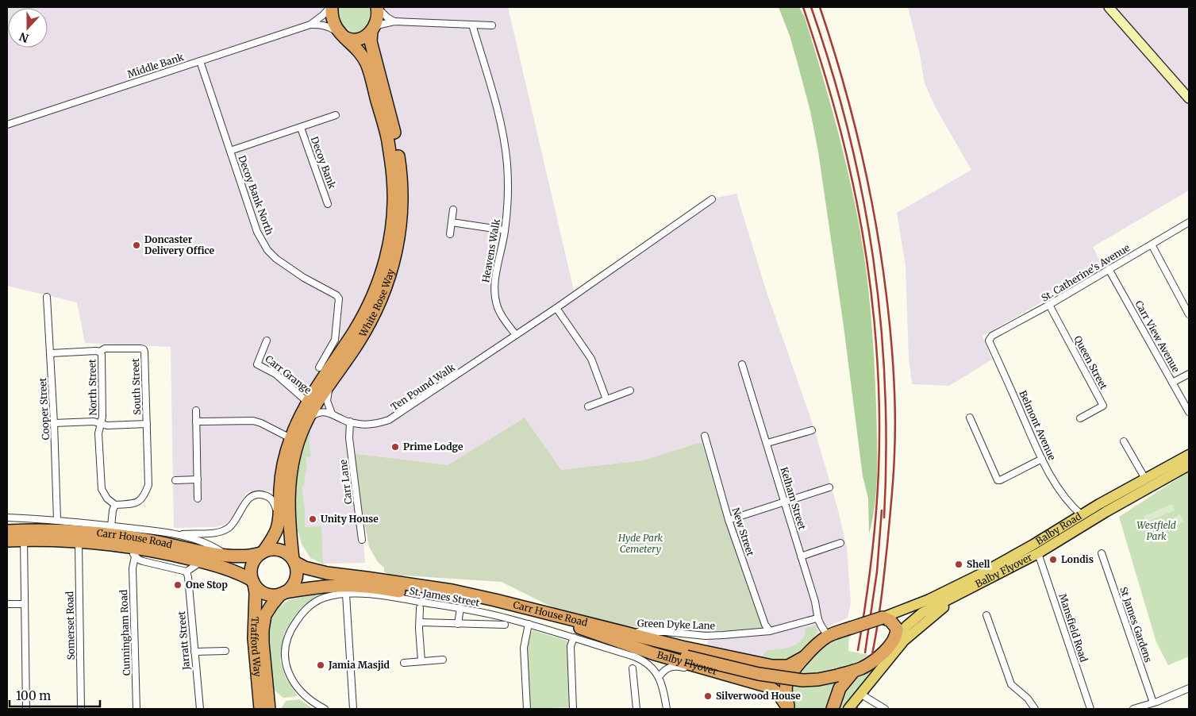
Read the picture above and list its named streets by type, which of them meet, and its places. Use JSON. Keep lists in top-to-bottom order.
{
  "streets": {
    "highway": [
      "White Rose Way",
      "Carr House Road",
      "Balby Flyover",
      "Trafford Way"
    ],
    "main road": ["Balby Road"],
    "street": [
      "Middle Bank",
      "Decoy Bank",
      "Decoy Bank North",
      "Heavens Walk",
      "St. Catherine's Avenue",
      "Carr View Avenue",
      "Queen Street",
      "Carr Grange",
      "South Street",
      "North Street",
      "Ten Pound Walk",
      "Cooper Street",
      "Belmont Avenue",
      "Carr Lane",
      "Kelham Street",
      "New Street",
      "St. James Street",
      "Green Dyke Lane",
      "St James Gardens",
      "Somerset Road",
      "Mansfield Road",
      "Cunningham Road",
      "Jarratt Street"
    ]
  },
  "crossings": [
    ["Middle Bank", "Decoy Bank North"],
    ["Middle Bank", "White Rose Way"],
    ["Decoy Bank", "Decoy Bank North"],
    ["Heavens Walk", "Ten Pound Walk"],
    ["St. Catherine's Avenue", "Carr View Avenue"],
    ["St. Catherine's Avenue", "Queen Street"],
    ["St. Catherine's Avenue", "Belmont Avenue"],
    ["White Rose Way", "Carr Grange"],
    ["White Rose Way", "Carr House Road"],
    ["White Rose Way", "Trafford Way"],
    ["South Street", "North Street"],
    ["North Street", "Cooper Street"],
    ["Ten Pound Walk", "Carr Lane"],
    ["Belmont Avenue", "Balby Road"],
    ["Kelham Street", "Balby Flyover"],
    ["Kelham Street", "Green Dyke Lane"],
    ["Balby Road", "Balby Flyover"],
    ["Balby Road", "Mansfield Road"],
    ["New Street", "Green Dyke Lane"],
    ["Carr House Road", "Balby Flyover"],
    ["Carr House Road", "St. James Street"],
    ["Carr House Road", "Green Dyke Lane"],
    ["Carr House Road", "Somerset Road"],
    ["Carr House Road", "Trafford Way"],
    ["Balby Flyover", "St. James Street"],
    ["Balby Flyover", "Mansfield Road"]
  ],
  "parks": ["Westfield Park", "Hyde Park Cemetery"],
  "places": [
    "Doncaster Delivery Office",
    "Prime Lodge",
    "Unity House",
    "Londis",
    "Shell",
    "One Stop",
    "Jamia Masjid",
    "Silverwood House"
  ],
  "scale_bar": "100 m",
  "north": "bottom"
}
